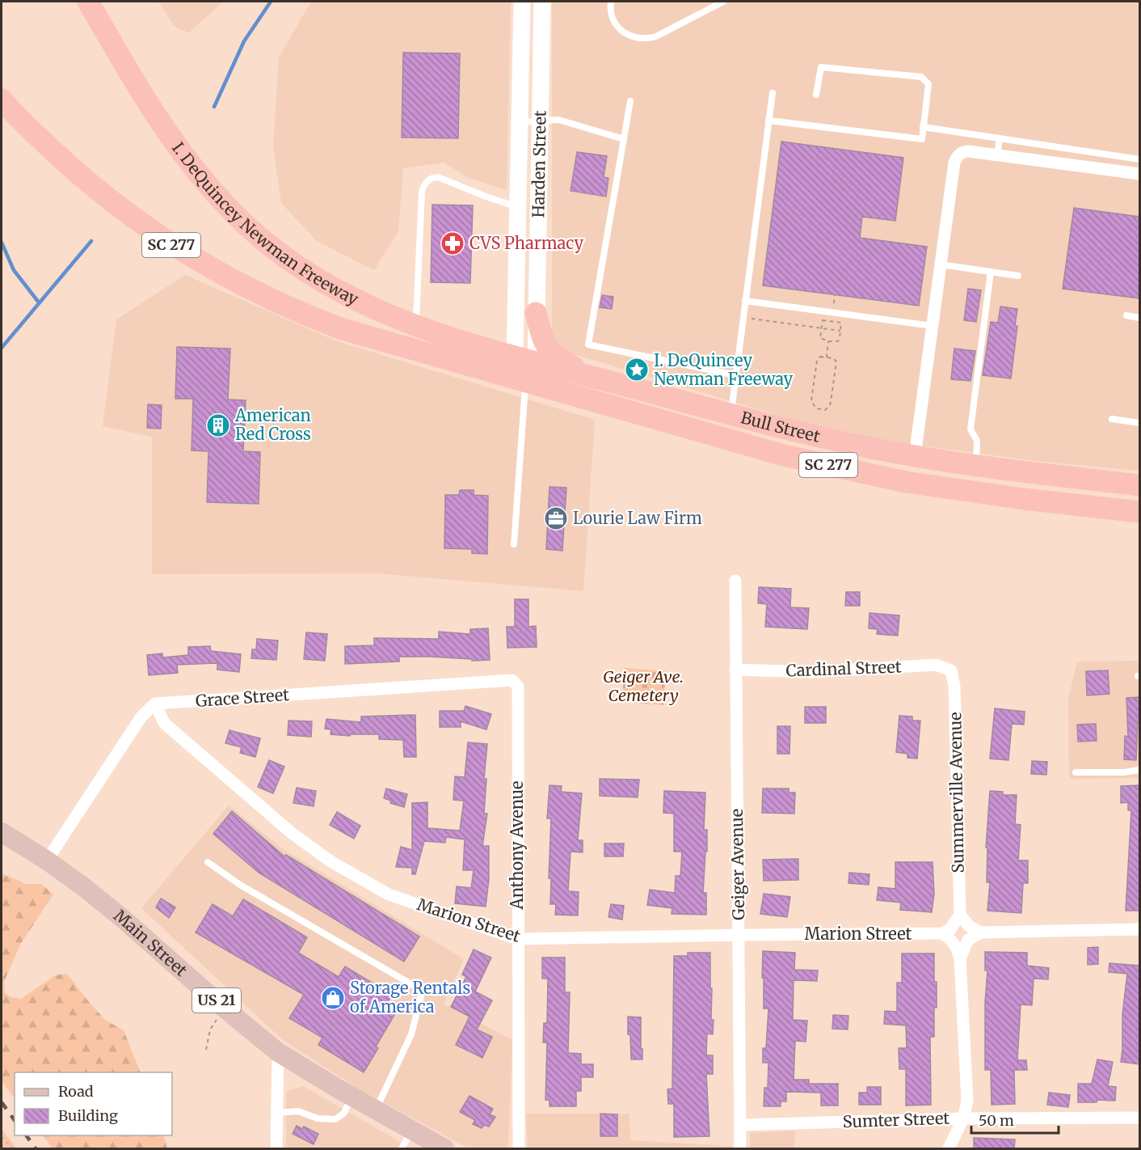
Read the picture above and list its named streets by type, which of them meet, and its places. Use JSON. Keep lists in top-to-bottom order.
{
  "streets": {
    "highway": ["I. DeQuincey Newman Freeway", "SC 277", "Bull Street"],
    "main road": ["Harden Street", "Main Street", "US 21"],
    "street": [
      "Cardinal Street",
      "Grace Street",
      "Summerville Avenue",
      "Anthony Avenue",
      "Geiger Avenue",
      "Marion Street",
      "Sumter Street"
    ]
  },
  "crossings": [
    ["Harden Street", "I. DeQuincey Newman Freeway"],
    ["Harden Street", "Bull Street"],
    ["I. DeQuincey Newman Freeway", "Bull Street"],
    ["Cardinal Street", "Summerville Avenue"],
    ["Cardinal Street", "Geiger Avenue"],
    ["Grace Street", "Anthony Avenue"],
    ["Grace Street", "Marion Street"],
    ["Anthony Avenue", "Marion Street"],
    ["Geiger Avenue", "Marion Street"],
    ["Geiger Avenue", "Sumter Street"]
  ],
  "parks": ["Geiger Ave. Cemetery"],
  "places": {
    "pharmacy": ["CVS Pharmacy"],
    "place": ["I. DeQuincey Newman Freeway"],
    "building": ["American Red Cross"],
    "office": ["Lourie Law Firm"],
    "shop": ["Storage Rentals of America"]
  },
  "legend": ["Road", "Building"],
  "scale_bar": "50 m"
}
